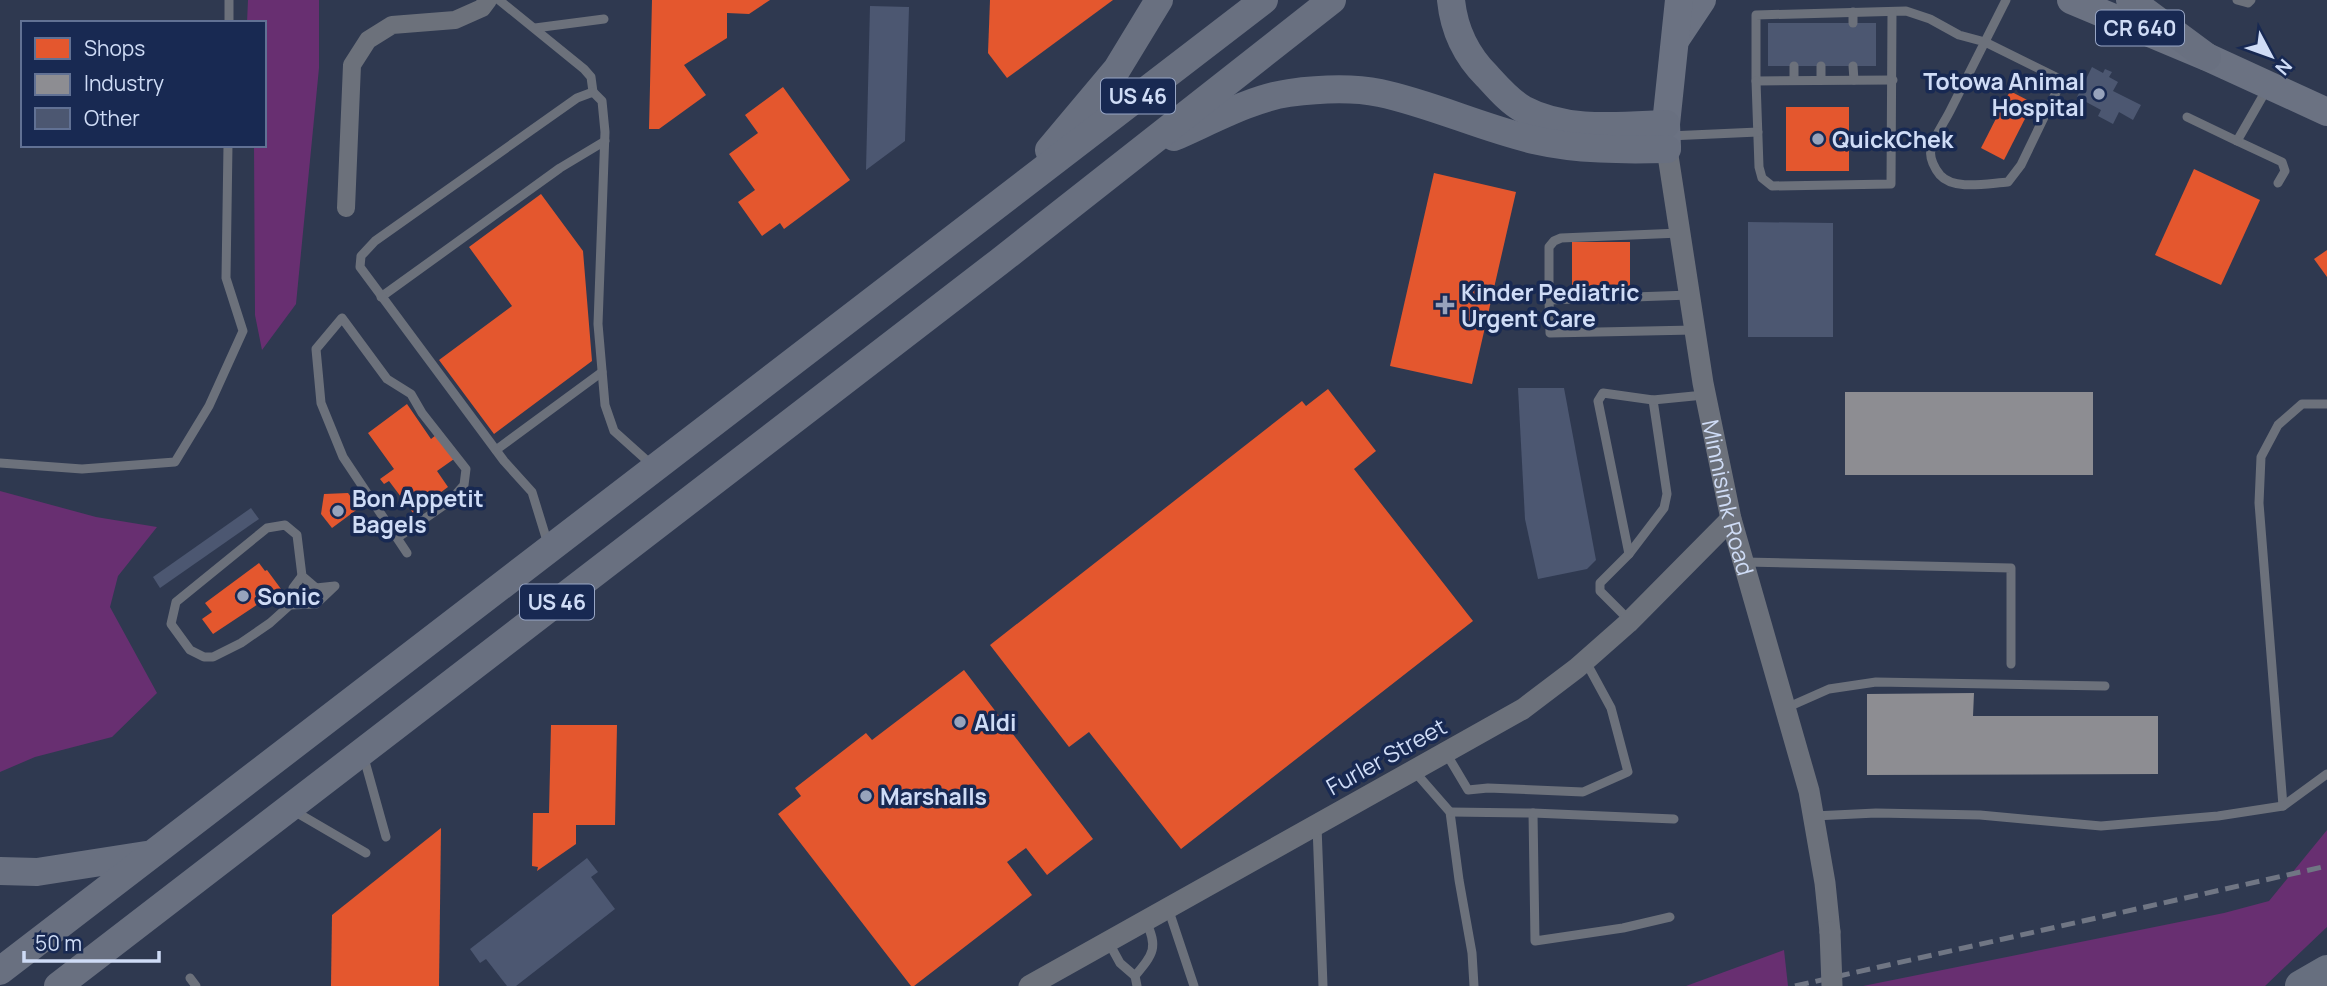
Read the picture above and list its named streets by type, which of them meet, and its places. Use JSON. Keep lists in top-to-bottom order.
{
  "streets": {
    "highway": ["US 46"],
    "main road": ["CR 640", "Minnisink Road"],
    "street": ["Furler Street"]
  },
  "crossings": [
    ["Minnisink Road", "Furler Street"]
  ],
  "places": {
    "other": [
      "Totowa Animal Hospital",
      "QuickChek",
      "Bon Appetit Bagels",
      "Sonic",
      "Aldi",
      "Marshalls"
    ],
    "health": ["Kinder Pediatric Urgent Care"]
  },
  "legend": ["Shops", "Industry", "Other"],
  "scale_bar": "50 m",
  "north": "bottom right"
}
